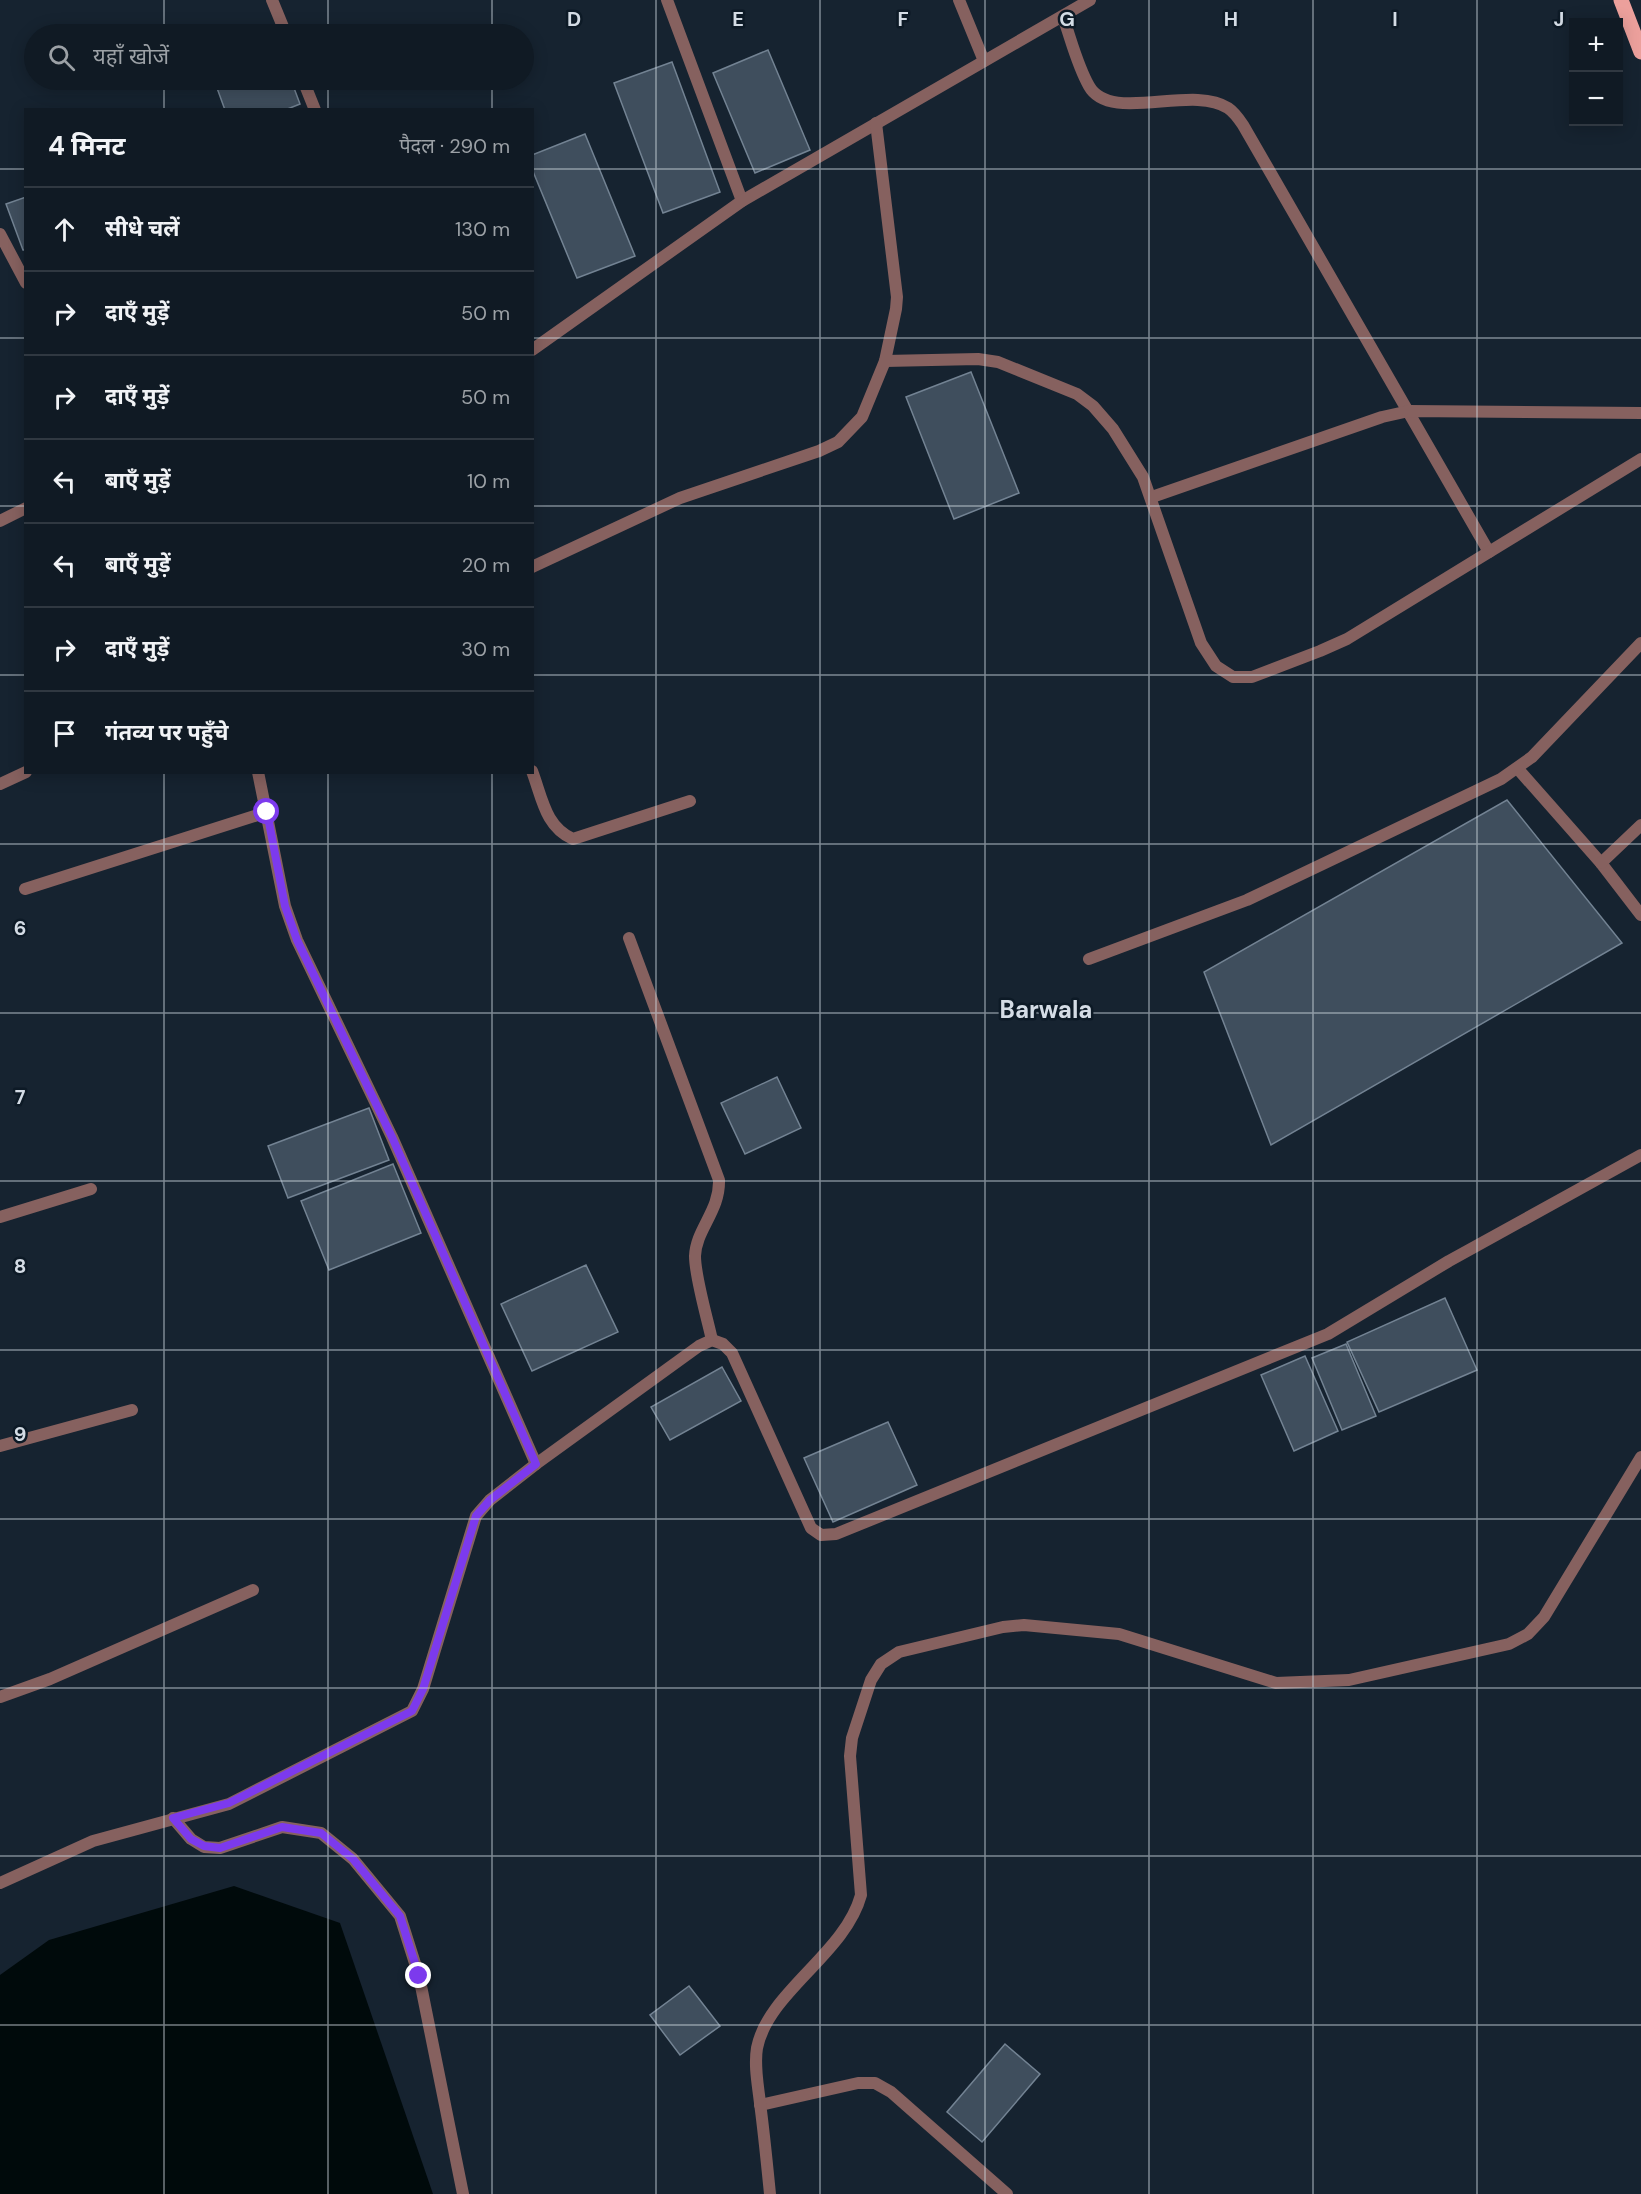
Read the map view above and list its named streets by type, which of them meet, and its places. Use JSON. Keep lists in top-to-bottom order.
{
  "districts": ["Barwala"],
  "page": {
    "map_buttons": ["+", "−"],
    "search": "यहाँ खोजें",
    "heading": ["4 मिनट", "पैदल · 290 m"],
    "list": [
      ["सीधे चलें", "130 m"],
      ["दाएँ मुड़ें", "50 m"],
      ["दाएँ मुड़ें", "50 m"],
      ["बाएँ मुड़ें", "10 m"],
      ["बाएँ मुड़ें", "20 m"],
      ["दाएँ मुड़ें", "30 m"],
      "गंतव्य पर पहुँचे"
    ]
  },
  "grid": {
    "columns": [
      "D",
      "E",
      "F",
      "G",
      "H",
      "I",
      "J"
    ],
    "rows": [
      "6",
      "7",
      "8",
      "9"
    ]
  }
}
